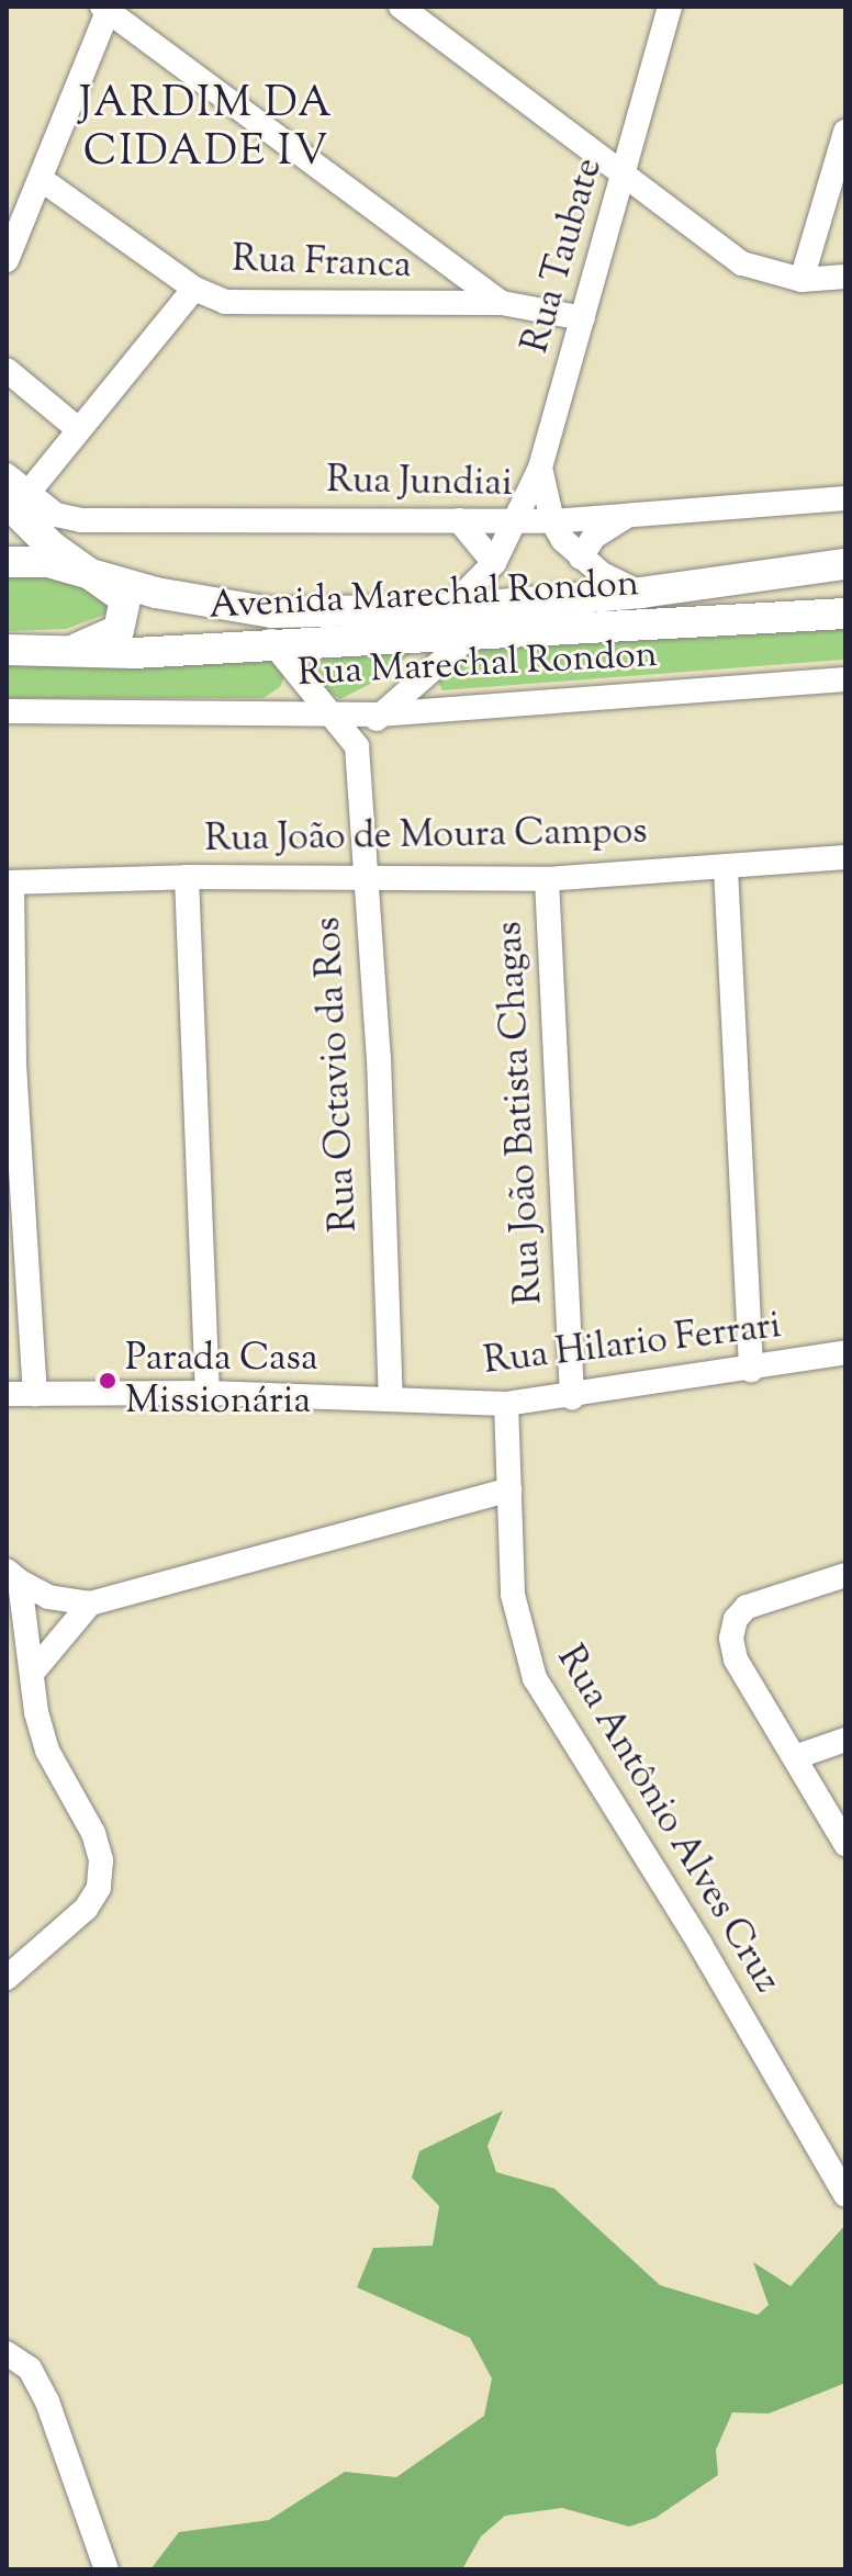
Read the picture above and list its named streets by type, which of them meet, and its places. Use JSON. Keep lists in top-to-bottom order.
{
  "streets": {
    "main road": ["Avenida Marechal Rondon"],
    "street": [
      "Rua Taubate",
      "Rua Franca",
      "Rua Jundiai",
      "Rua Marechal Rondon",
      "Rua João de Moura Campos",
      "Rua Octavio da Ros",
      "Rua João Batista Chagas",
      "Rua Hilario Ferrari",
      "Rua Antônio Alves Cruz"
    ]
  },
  "crossings": [
    ["Rua Taubate", "Rua Franca"],
    ["Rua Taubate", "Rua Jundiai"],
    ["Rua Taubate", "Avenida Marechal Rondon"],
    ["Rua João de Moura Campos", "Rua Octavio da Ros"],
    ["Rua João de Moura Campos", "Rua João Batista Chagas"],
    ["Rua Octavio da Ros", "Rua Hilario Ferrari"],
    ["Rua João Batista Chagas", "Rua Hilario Ferrari"],
    ["Rua Hilario Ferrari", "Rua Antônio Alves Cruz"]
  ],
  "districts": ["JARDIM DA CIDADE IV"],
  "places": ["Parada Casa Missionária"]
}
